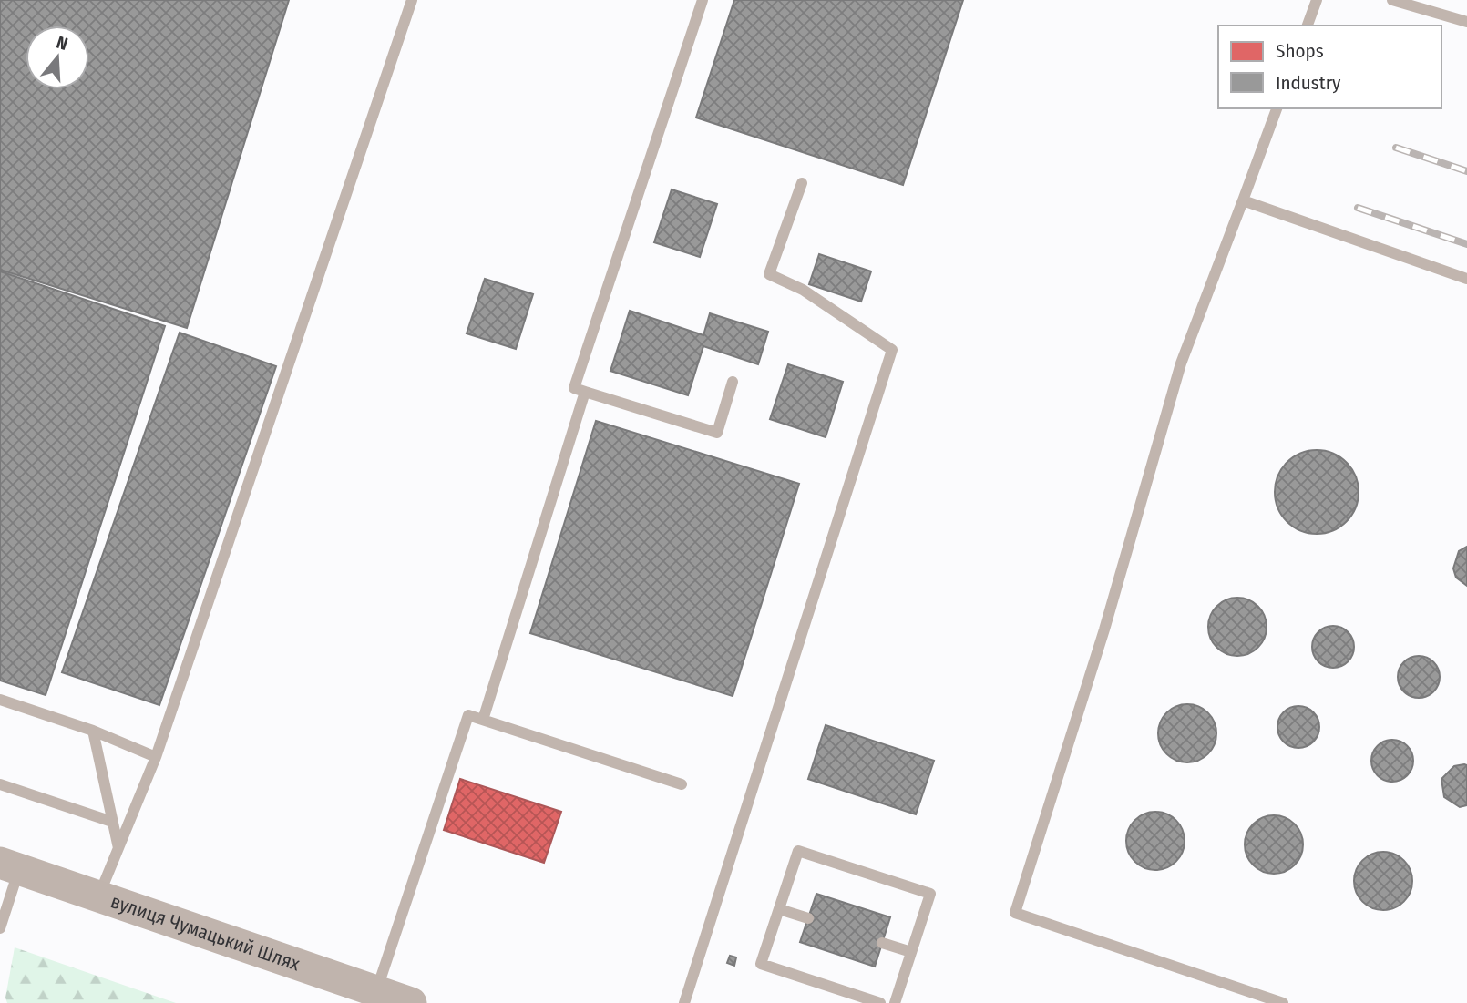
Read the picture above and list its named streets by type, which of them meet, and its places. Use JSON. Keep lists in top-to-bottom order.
{
  "streets": {
    "main road": ["вулиця Чумацький Шлях"]
  },
  "legend": ["Shops", "Industry"],
  "north": "top"
}
